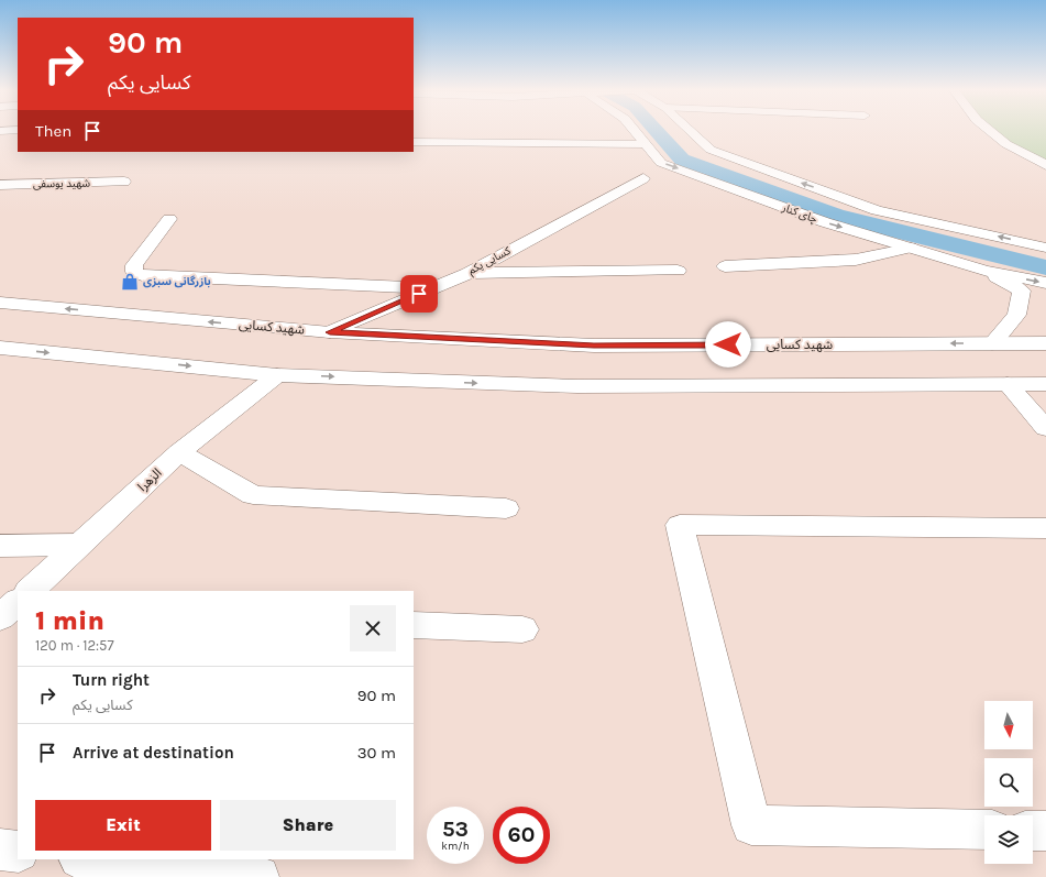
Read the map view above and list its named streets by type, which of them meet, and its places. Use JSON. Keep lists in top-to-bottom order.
{
  "streets": {
    "street": [
      "شهید یوسفی",
      "چای کنار",
      "کسایی یکم",
      "شهید کسایی",
      "الزهرا"
    ]
  },
  "crossings": [
    ["کسایی یکم", "شهید کسایی"]
  ],
  "places": {
    "shop": ["بازرگانی سبزی"]
  },
  "north": "bottom",
  "page": {
    "turn": ["90 m", "کسایی یکم"],
    "then": "Then",
    "heading": ["1 min", "120 m · 12:57"],
    "list": [
      {
        "name": "Turn right",
        "note": "کسایی یکم",
        "value": "90 m"
      },
      {
        "name": "Arrive at destination",
        "value": "30 m"
      }
    ],
    "buttons": ["Exit", "Share"],
    "speed": "53 km/h",
    "limit": "60"
  }
}
